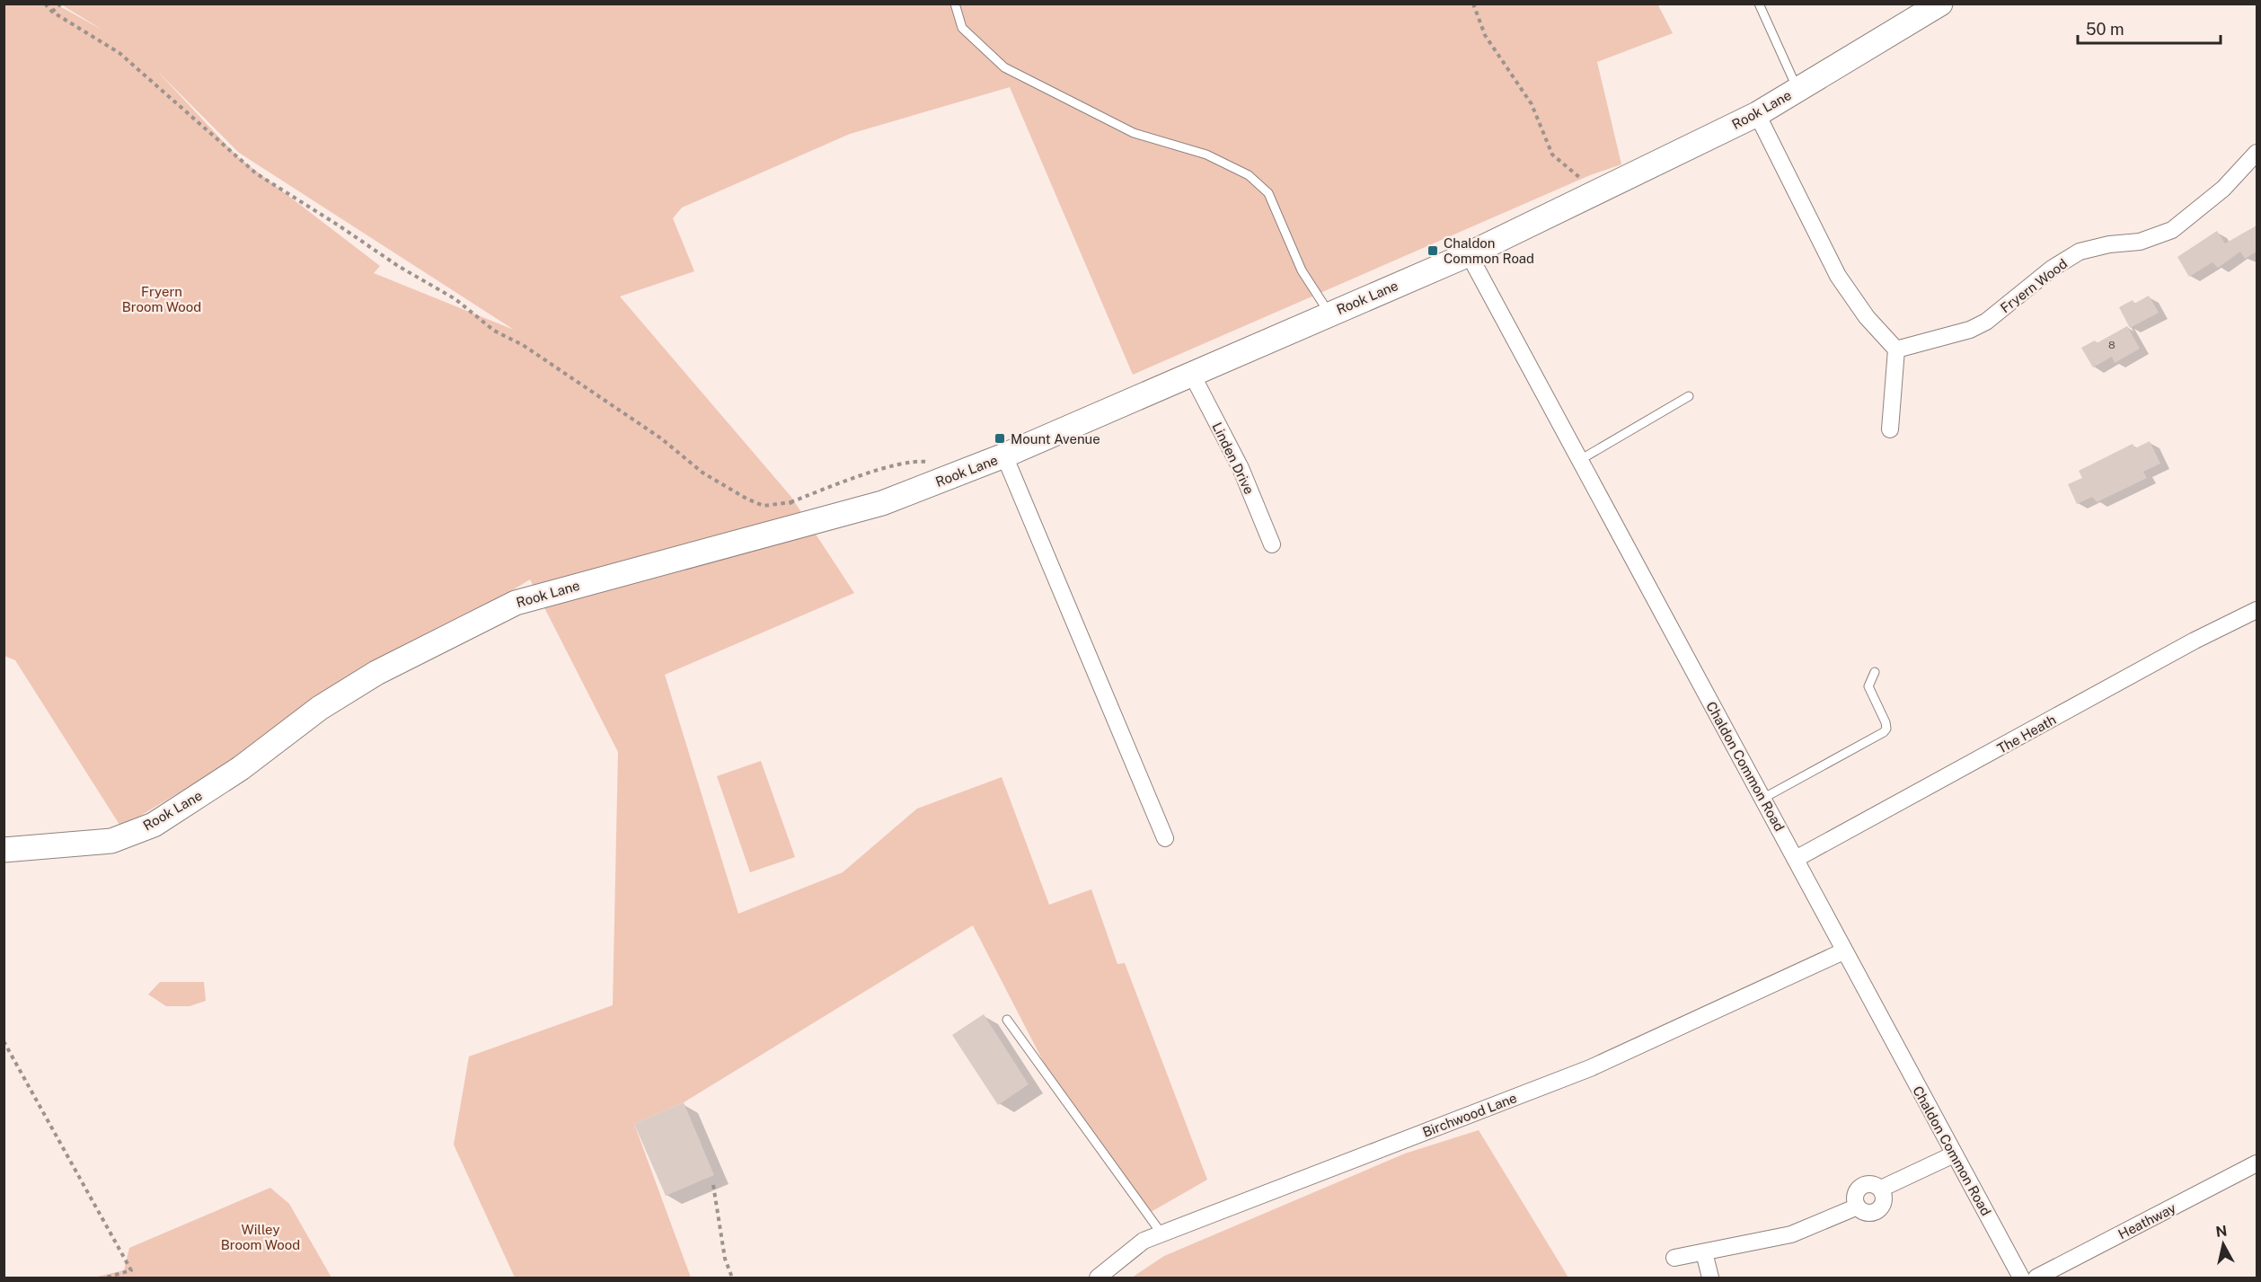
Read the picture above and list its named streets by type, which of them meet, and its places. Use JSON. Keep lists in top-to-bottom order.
{
  "streets": {
    "main road": ["Rook Lane"],
    "street": [
      "Fryern Wood",
      "Linden Drive",
      "The Heath",
      "Chaldon Common Road",
      "Birchwood Lane",
      "Heathway"
    ]
  },
  "crossings": [
    ["Rook Lane", "Linden Drive"],
    ["Rook Lane", "Chaldon Common Road"],
    ["The Heath", "Chaldon Common Road"],
    ["Chaldon Common Road", "Birchwood Lane"]
  ],
  "parks": ["Fryern Broom Wood", "Willey Broom Wood"],
  "places": {
    "transit": ["Chaldon Common Road", "Mount Avenue"]
  },
  "house_numbers": ["8"],
  "scale_bar": "50 m",
  "north": "top"
}
